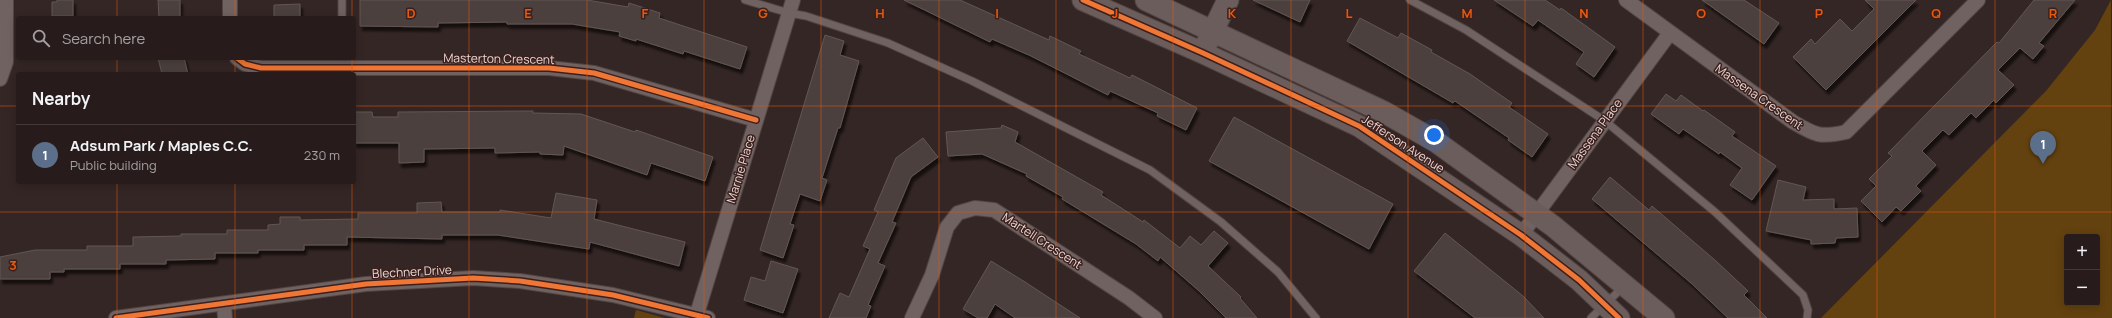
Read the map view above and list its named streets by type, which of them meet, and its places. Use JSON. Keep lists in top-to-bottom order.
{
  "streets": {
    "street": [
      "Masterton Crescent",
      "Massena Crescent",
      "Massena Place",
      "Jefferson Avenue",
      "Marnie Place",
      "Martell Crescent",
      "Blechner Drive"
    ]
  },
  "crossings": [
    ["Masterton Crescent", "Marnie Place"],
    ["Massena Crescent", "Massena Place"],
    ["Massena Place", "Jefferson Avenue"],
    ["Marnie Place", "Blechner Drive"]
  ],
  "page": {
    "search": "Search here",
    "heading": "Nearby",
    "list": [
      {
        "mark": "1",
        "name": "Adsum Park / Maples C.C.",
        "note": "Public building",
        "value": "230 m"
      }
    ],
    "pins": "1",
    "map_buttons": ["+", "−"]
  },
  "grid": {
    "columns": [
      "D",
      "E",
      "F",
      "G",
      "H",
      "I",
      "J",
      "K",
      "L",
      "M",
      "N",
      "O",
      "P",
      "Q",
      "R"
    ],
    "rows": ["3"]
  }
}
